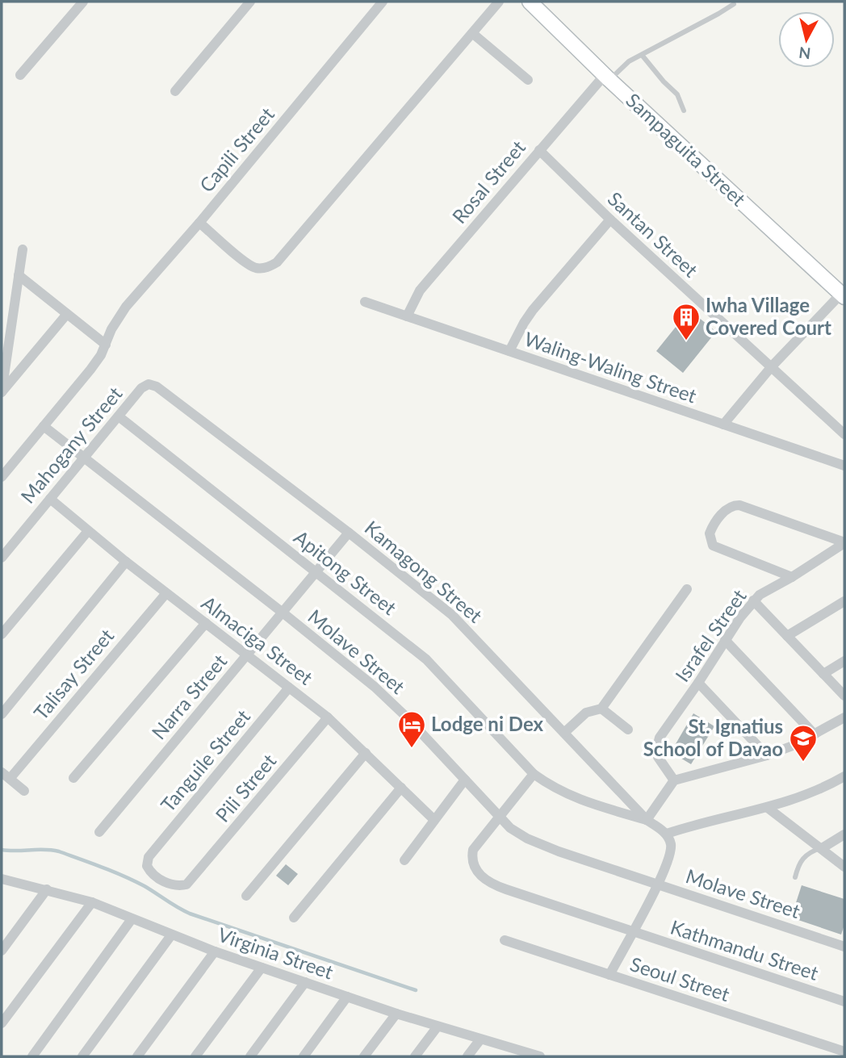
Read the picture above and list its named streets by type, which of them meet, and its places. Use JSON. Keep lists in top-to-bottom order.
{
  "streets": {
    "street": [
      "Capili Street",
      "Sampaguita Street",
      "Rosal Street",
      "Santan Street",
      "Waling-Waling Street",
      "Mahogany Street",
      "Kamagong Street",
      "Apitong Street",
      "Israfel Street",
      "Almaciga Street",
      "Molave Street",
      "Talisay Street",
      "Narra Street",
      "Tanguile Street",
      "Pili Street",
      "Kathmandu Street",
      "Virginia Street",
      "Seoul Street"
    ]
  },
  "crossings": [
    ["Capili Street", "Molave Street"],
    ["Sampaguita Street", "Rosal Street"],
    ["Rosal Street", "Santan Street"],
    ["Rosal Street", "Waling-Waling Street"],
    ["Mahogany Street", "Kamagong Street"],
    ["Mahogany Street", "Apitong Street"],
    ["Mahogany Street", "Almaciga Street"],
    ["Mahogany Street", "Molave Street"],
    ["Kamagong Street", "Apitong Street"],
    ["Kamagong Street", "Narra Street"],
    ["Apitong Street", "Narra Street"],
    ["Almaciga Street", "Talisay Street"],
    ["Almaciga Street", "Narra Street"],
    ["Almaciga Street", "Tanguile Street"],
    ["Almaciga Street", "Pili Street"],
    ["Molave Street", "Narra Street"],
    ["Molave Street", "Kathmandu Street"],
    ["Tanguile Street", "Pili Street"]
  ],
  "places": {
    "building": ["Iwha Village Covered Court"],
    "hotel": ["Lodge ni Dex"],
    "school or university": ["St. Ignatius School of Davao"]
  },
  "north": "bottom"
}
